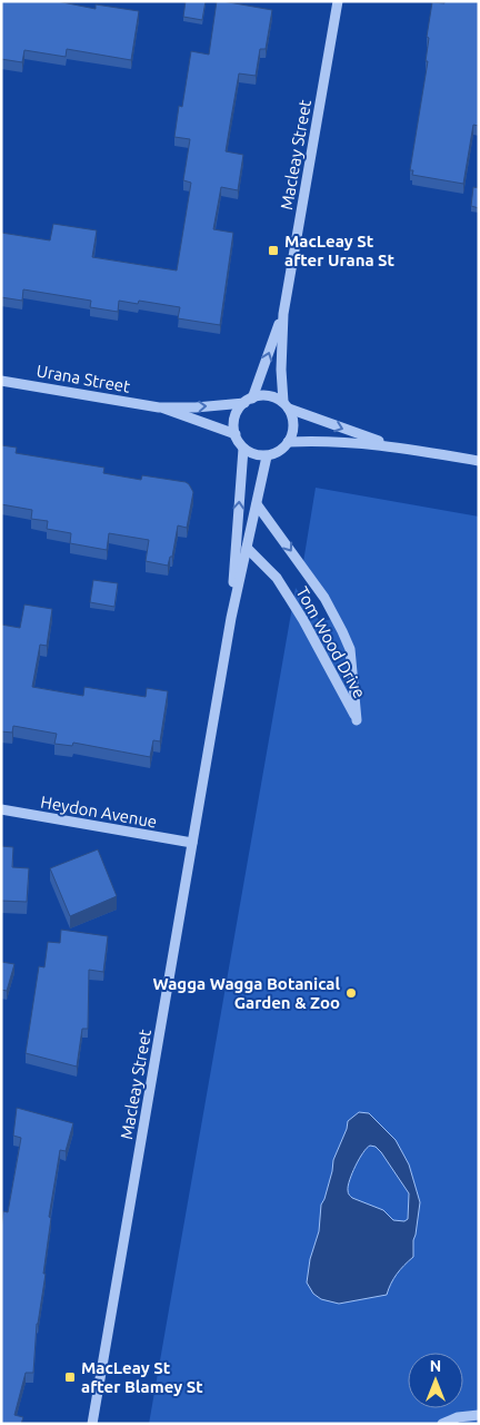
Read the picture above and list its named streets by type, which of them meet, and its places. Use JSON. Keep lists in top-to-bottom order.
{
  "streets": {
    "street": [
      "Macleay Street",
      "Urana Street",
      "Tom Wood Drive",
      "Heydon Avenue"
    ]
  },
  "crossings": [
    ["Macleay Street", "Urana Street"],
    ["Macleay Street", "Tom Wood Drive"],
    ["Macleay Street", "Heydon Avenue"]
  ],
  "places": {
    "transit": ["MacLeay St after Urana St", "MacLeay St after Blamey St"],
    "other": ["Wagga Wagga Botanical Garden & Zoo"]
  },
  "north": "top"
}
